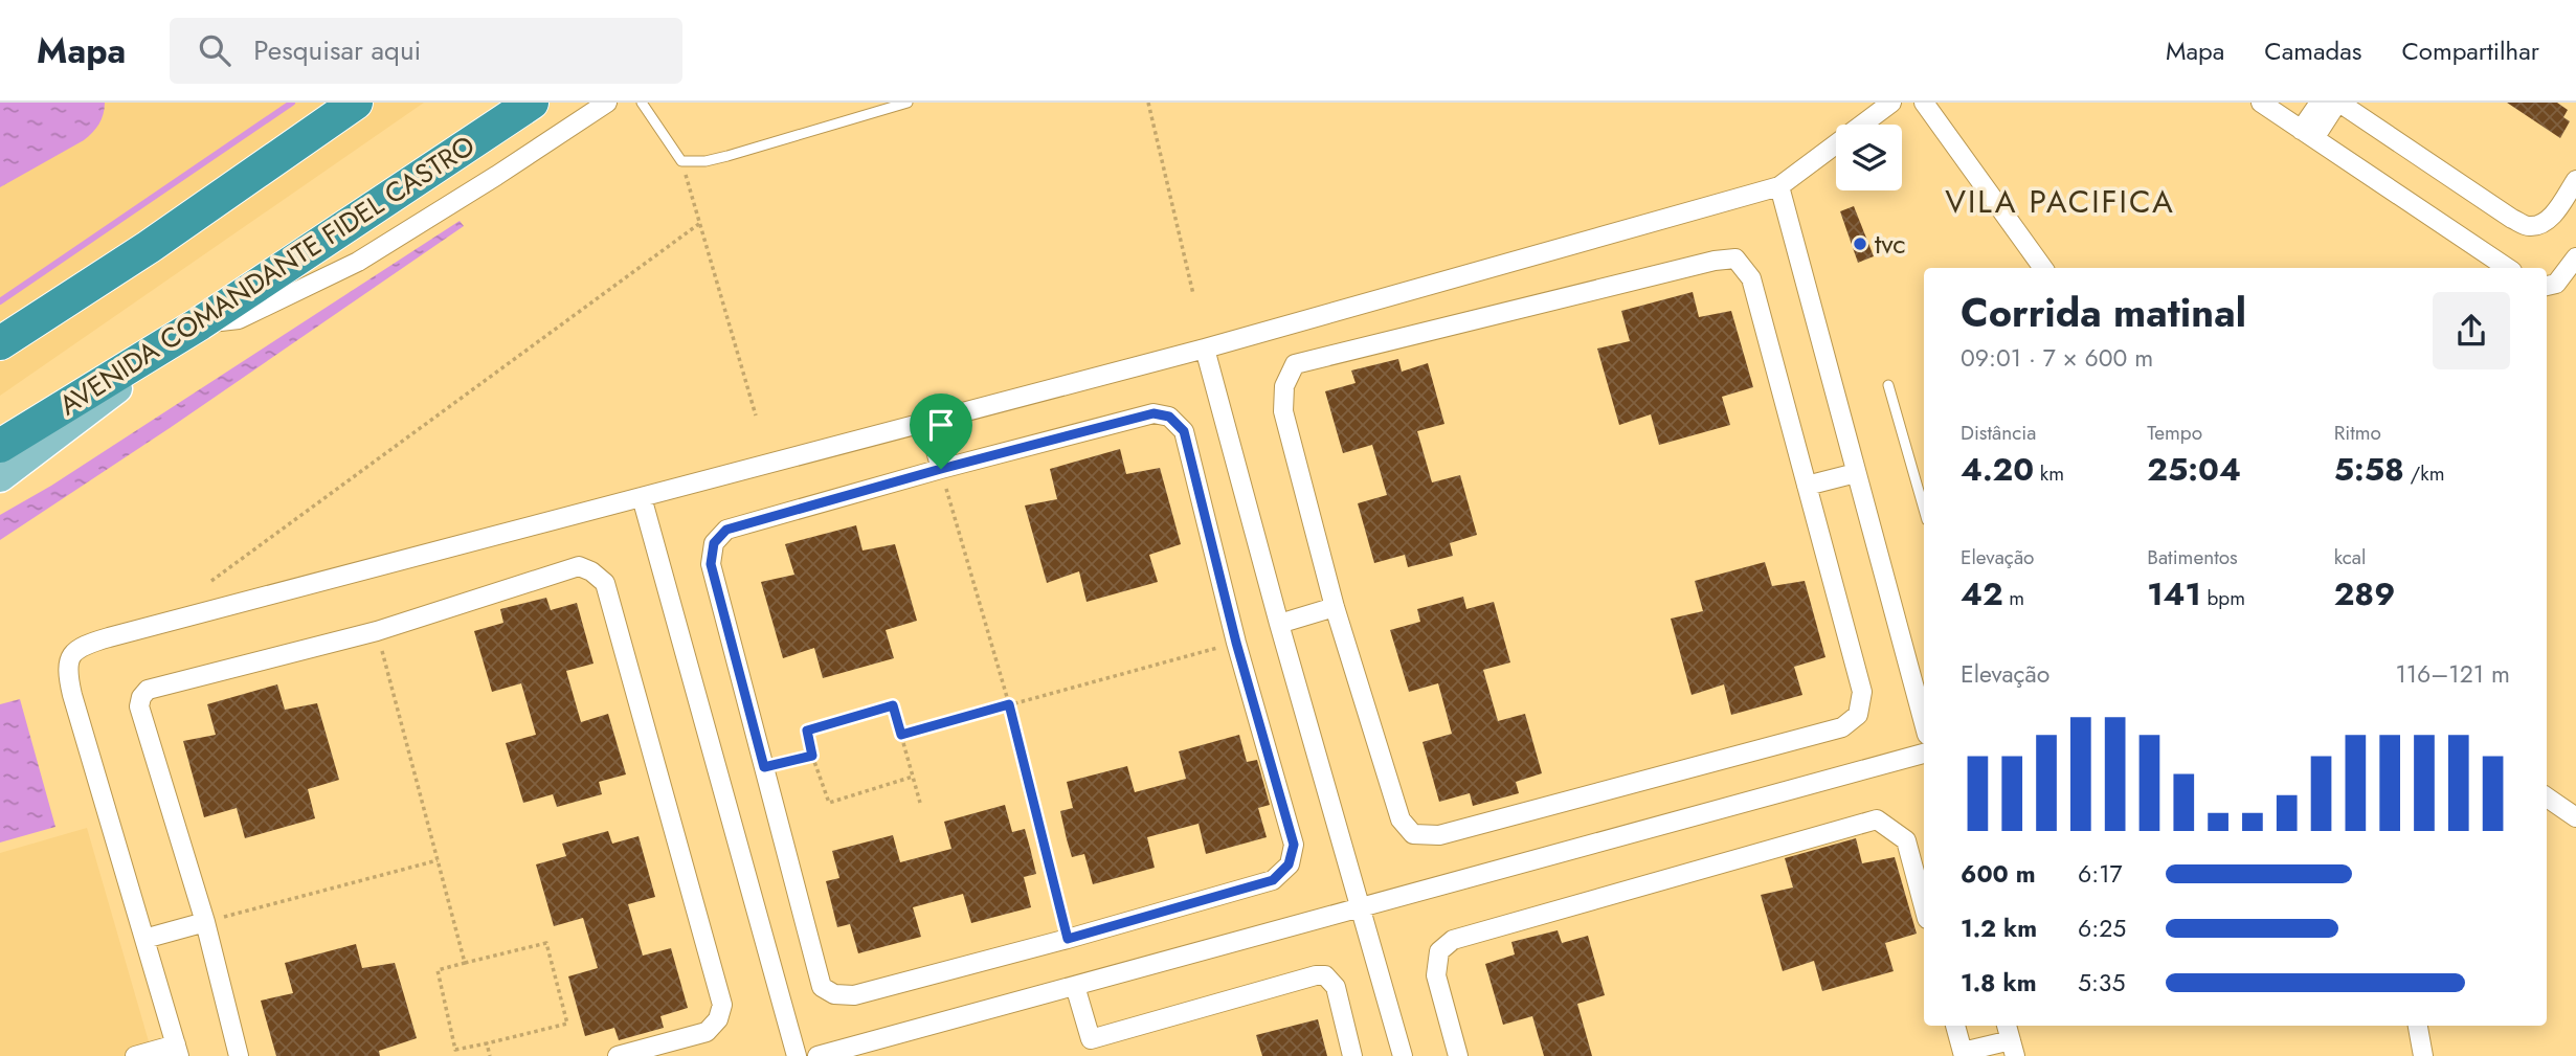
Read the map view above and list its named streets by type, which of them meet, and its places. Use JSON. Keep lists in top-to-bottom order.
{
  "streets": {
    "highway": ["AVENIDA COMANDANTE FIDEL CASTRO"]
  },
  "districts": ["VILA PACIFICA"],
  "places": ["tvc"],
  "page": {
    "header": "Mapa",
    "search": "Pesquisar aqui",
    "nav": ["Mapa", "Camadas", "Compartilhar"],
    "heading": ["Corrida matinal", "09:01 · 7 × 600 m"],
    "stats": [
      ["Distância", "4.20 km"],
      ["Tempo", "25:04"],
      ["Ritmo", "5:58 /km"],
      ["Elevação", "42 m"],
      ["Batimentos", "141 bpm"],
      ["kcal", "289"]
    ],
    "chart": ["Elevação", "116–121 m"],
    "list": [
      {
        "name": "600 m",
        "note": "6:17"
      },
      {
        "name": "1.2 km",
        "note": "6:25"
      },
      {
        "name": "1.8 km",
        "note": "5:35"
      }
    ]
  }
}
